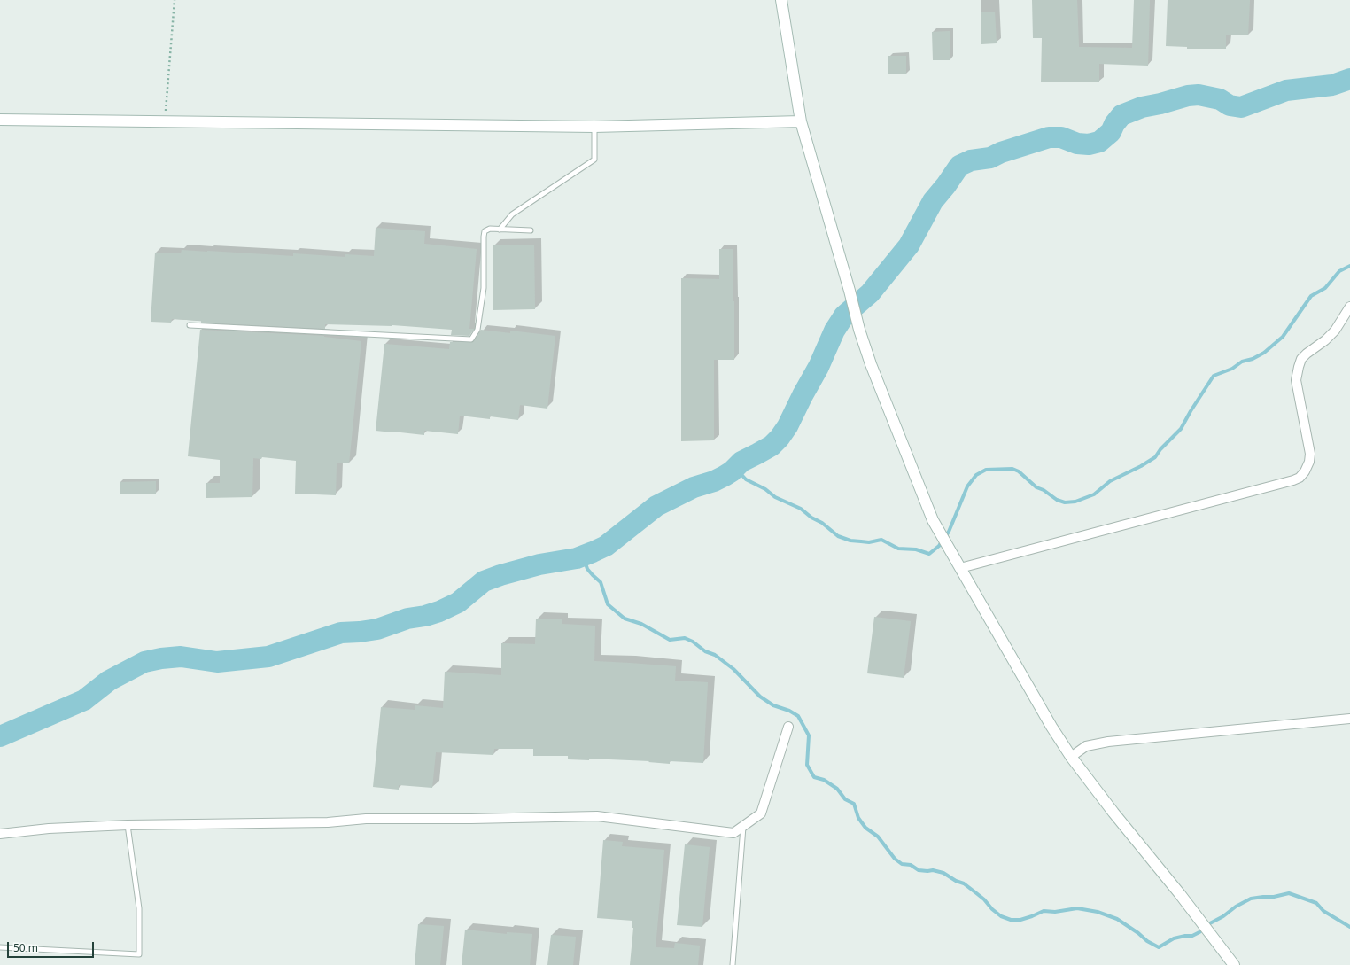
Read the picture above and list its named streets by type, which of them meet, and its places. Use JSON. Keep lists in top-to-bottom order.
{
  "scale_bar": "50 m"
}
